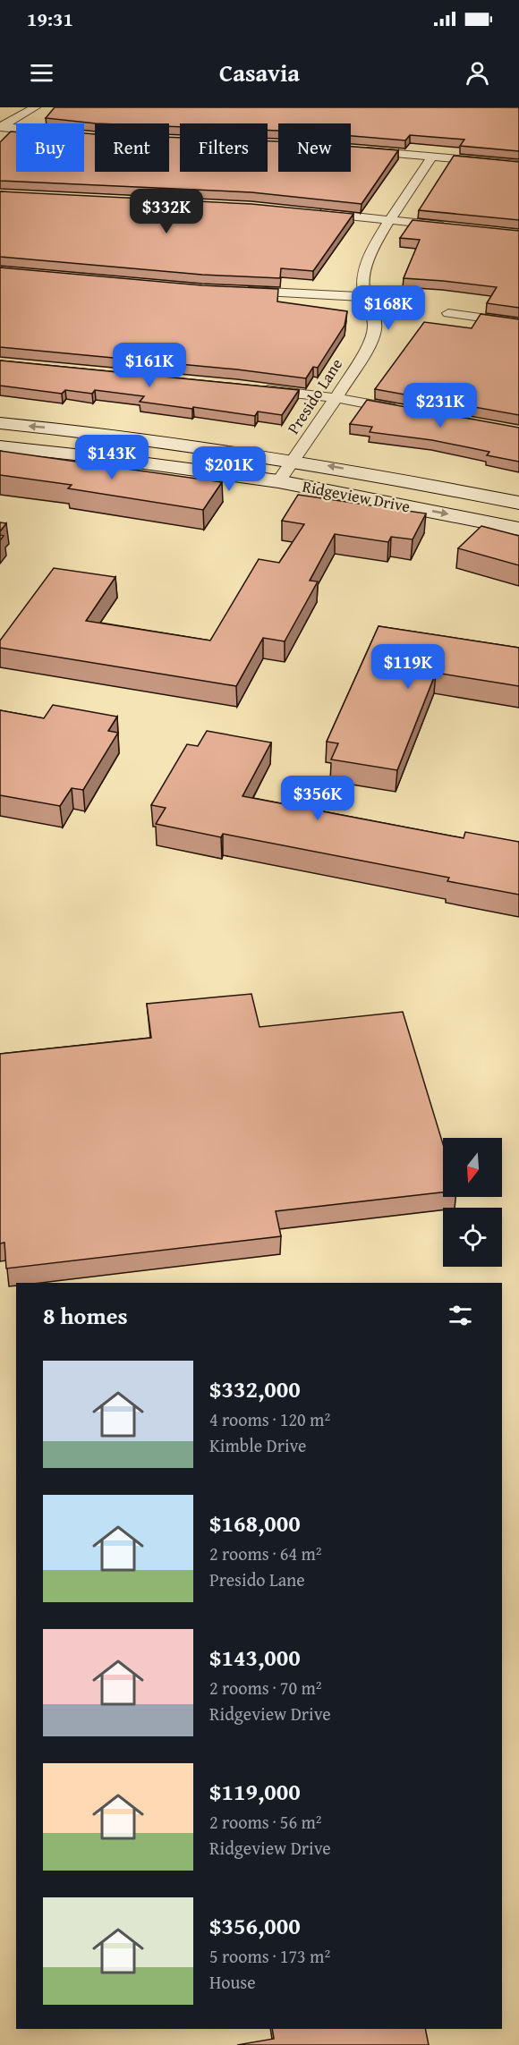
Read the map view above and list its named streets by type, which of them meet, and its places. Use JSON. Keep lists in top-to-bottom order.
{
  "streets": {
    "main road": ["Ridgeview Drive"],
    "street": ["Presido Lane"]
  },
  "crossings": [
    ["Presido Lane", "Ridgeview Drive"]
  ],
  "north": "bottom",
  "page": {
    "status": "19:31",
    "header": "Casavia",
    "chip": [
      "Buy",
      "Rent",
      "Filters",
      "New"
    ],
    "price": [
      "$332K",
      "$168K",
      "$161K",
      "$231K",
      "$143K",
      "$201K",
      "$119K",
      "$356K"
    ],
    "heading": "8 homes",
    "list": [
      {
        "name": "$332,000",
        "note": "4 rooms · 120 m² · Kimble Drive"
      },
      {
        "name": "$168,000",
        "note": "2 rooms · 64 m² · Presido Lane"
      },
      {
        "name": "$143,000",
        "note": "2 rooms · 70 m² · Ridgeview Drive"
      },
      {
        "name": "$119,000",
        "note": "2 rooms · 56 m² · Ridgeview Drive"
      },
      {
        "name": "$356,000",
        "note": "5 rooms · 173 m² · House"
      }
    ]
  }
}
